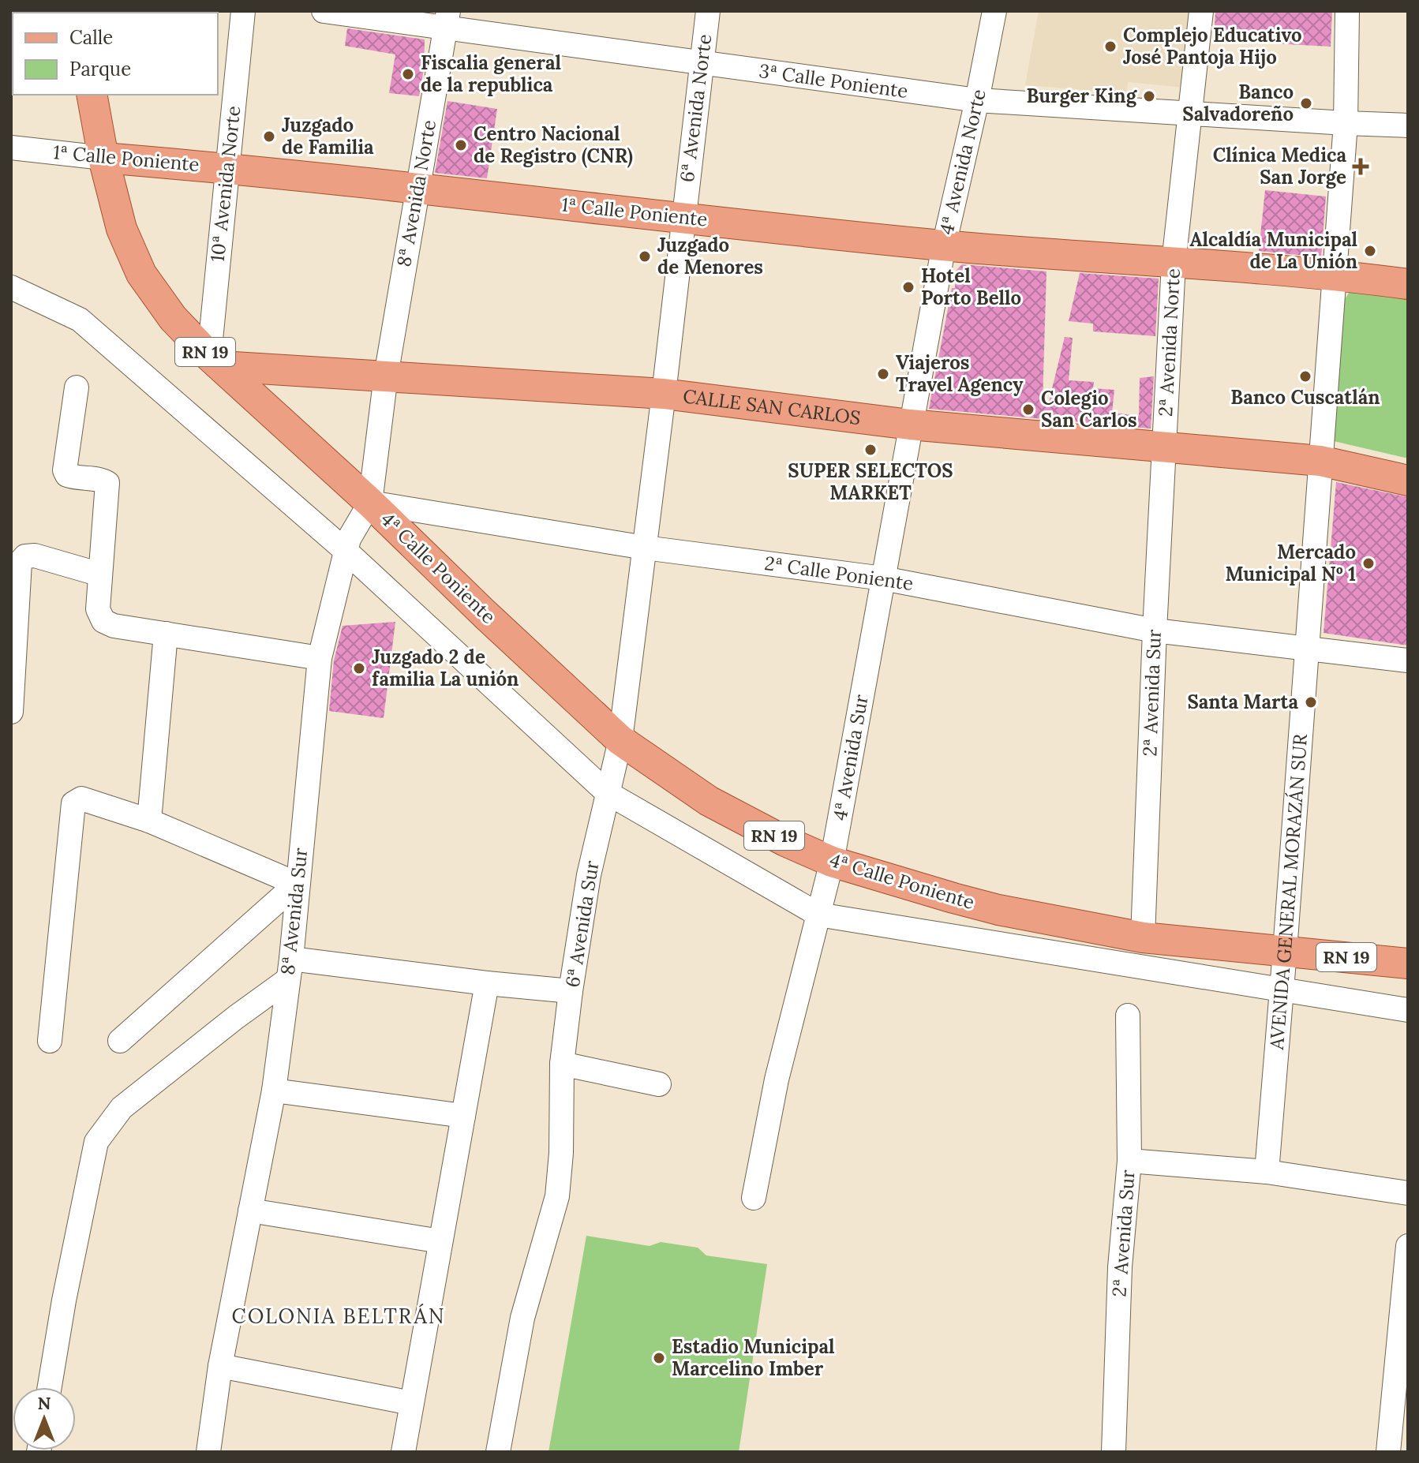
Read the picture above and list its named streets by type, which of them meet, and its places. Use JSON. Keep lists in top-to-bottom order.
{
  "streets": {
    "main road": [
      "1ª Calle Poniente",
      "RN 19",
      "CALLE SAN CARLOS",
      "4ª Calle Poniente"
    ],
    "street": [
      "3ª Calle Poniente",
      "6ª Avenida Norte",
      "4ª Avenida Norte",
      "10ª Avenida Norte",
      "8ª Avenida Norte",
      "2ª Avenida Norte",
      "2ª Calle Poniente",
      "2ª Avenida Sur",
      "4ª Avenida Sur",
      "AVENIDA GENERAL MORAZÁN SUR",
      "8ª Avenida Sur",
      "6ª Avenida Sur"
    ]
  },
  "crossings": [
    ["3ª Calle Poniente", "6ª Avenida Norte"],
    ["3ª Calle Poniente", "4ª Avenida Norte"],
    ["3ª Calle Poniente", "8ª Avenida Norte"],
    ["3ª Calle Poniente", "2ª Avenida Norte"],
    ["3ª Calle Poniente", "AVENIDA GENERAL MORAZÁN SUR"],
    ["6ª Avenida Norte", "1ª Calle Poniente"],
    ["6ª Avenida Norte", "CALLE SAN CARLOS"],
    ["6ª Avenida Norte", "6ª Avenida Sur"],
    ["1ª Calle Poniente", "4ª Avenida Norte"],
    ["1ª Calle Poniente", "10ª Avenida Norte"],
    ["1ª Calle Poniente", "8ª Avenida Norte"],
    ["1ª Calle Poniente", "2ª Avenida Norte"],
    ["1ª Calle Poniente", "RN 19"],
    ["1ª Calle Poniente", "4ª Calle Poniente"],
    ["1ª Calle Poniente", "AVENIDA GENERAL MORAZÁN SUR"],
    ["4ª Avenida Norte", "CALLE SAN CARLOS"],
    ["4ª Avenida Norte", "4ª Avenida Sur"],
    ["10ª Avenida Norte", "CALLE SAN CARLOS"],
    ["10ª Avenida Norte", "4ª Calle Poniente"],
    ["8ª Avenida Norte", "CALLE SAN CARLOS"],
    ["8ª Avenida Norte", "8ª Avenida Sur"],
    ["2ª Avenida Norte", "CALLE SAN CARLOS"],
    ["2ª Avenida Norte", "2ª Avenida Sur"],
    ["RN 19", "4ª Calle Poniente"],
    ["RN 19", "AVENIDA GENERAL MORAZÁN SUR"],
    ["CALLE SAN CARLOS", "4ª Calle Poniente"],
    ["CALLE SAN CARLOS", "2ª Avenida Sur"],
    ["CALLE SAN CARLOS", "4ª Avenida Sur"],
    ["CALLE SAN CARLOS", "AVENIDA GENERAL MORAZÁN SUR"],
    ["CALLE SAN CARLOS", "8ª Avenida Sur"],
    ["CALLE SAN CARLOS", "6ª Avenida Sur"],
    ["4ª Calle Poniente", "2ª Calle Poniente"],
    ["4ª Calle Poniente", "2ª Avenida Sur"],
    ["4ª Calle Poniente", "4ª Avenida Sur"],
    ["4ª Calle Poniente", "AVENIDA GENERAL MORAZÁN SUR"],
    ["4ª Calle Poniente", "8ª Avenida Sur"],
    ["4ª Calle Poniente", "6ª Avenida Sur"],
    ["2ª Calle Poniente", "2ª Avenida Sur"],
    ["2ª Calle Poniente", "4ª Avenida Sur"],
    ["2ª Calle Poniente", "AVENIDA GENERAL MORAZÁN SUR"],
    ["2ª Calle Poniente", "8ª Avenida Sur"],
    ["2ª Calle Poniente", "6ª Avenida Sur"]
  ],
  "districts": ["COLONIA BELTRÁN"],
  "places": {
    "other": [
      "Complejo Educativo José Pantoja Hijo",
      "Fiscalia general de la republica",
      "Burger King",
      "Banco Salvadoreño",
      "Juzgado de Familia",
      "Centro Nacional de Registro (CNR)",
      "Alcaldía Municipal de La Unión",
      "Juzgado de Menores",
      "Hotel Porto Bello",
      "Viajeros Travel Agency",
      "Banco Cuscatlán",
      "Colegio San Carlos",
      "SUPER SELECTOS MARKET",
      "Mercado Municipal Nº 1",
      "Juzgado 2 de familia La unión",
      "Santa Marta",
      "Estadio Municipal Marcelino Imber"
    ],
    "health": ["Clínica Medica San Jorge"]
  },
  "legend": ["Calle", "Parque"],
  "north": "top"
}
